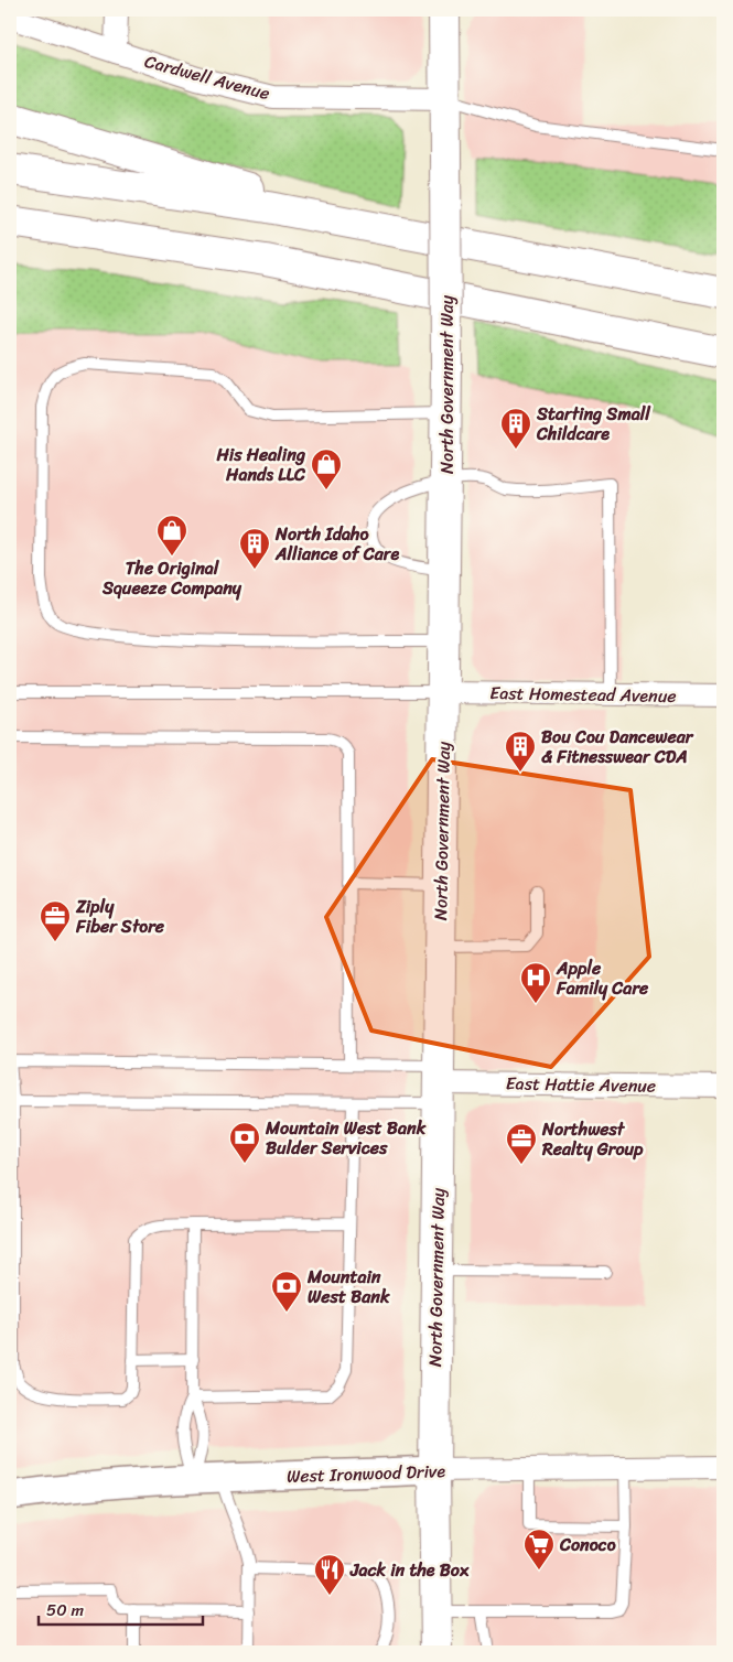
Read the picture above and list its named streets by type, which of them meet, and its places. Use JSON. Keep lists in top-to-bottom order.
{
  "streets": {
    "main road": ["North Government Way"],
    "street": [
      "Cardwell Avenue",
      "East Homestead Avenue",
      "East Hattie Avenue",
      "West Ironwood Drive"
    ]
  },
  "crossings": [
    ["Cardwell Avenue", "North Government Way"],
    ["North Government Way", "East Homestead Avenue"],
    ["North Government Way", "East Hattie Avenue"],
    ["North Government Way", "West Ironwood Drive"]
  ],
  "places": {
    "building": ["Starting Small Childcare", "North Idaho Alliance of Care", "Bou Cou Dancewear & Fitnesswear CDA"],
    "shop": ["His Healing Hands LLC", "The Original Squeeze Company"],
    "office": ["Ziply Fiber Store", "Northwest Realty Group"],
    "hospital": ["Apple Family Care"],
    "bank": ["Mountain West Bank Bulder Services", "Mountain West Bank"],
    "supermarket": ["Conoco"],
    "restaurant": ["Jack in the Box"]
  },
  "scale_bar": "50 m"
}
